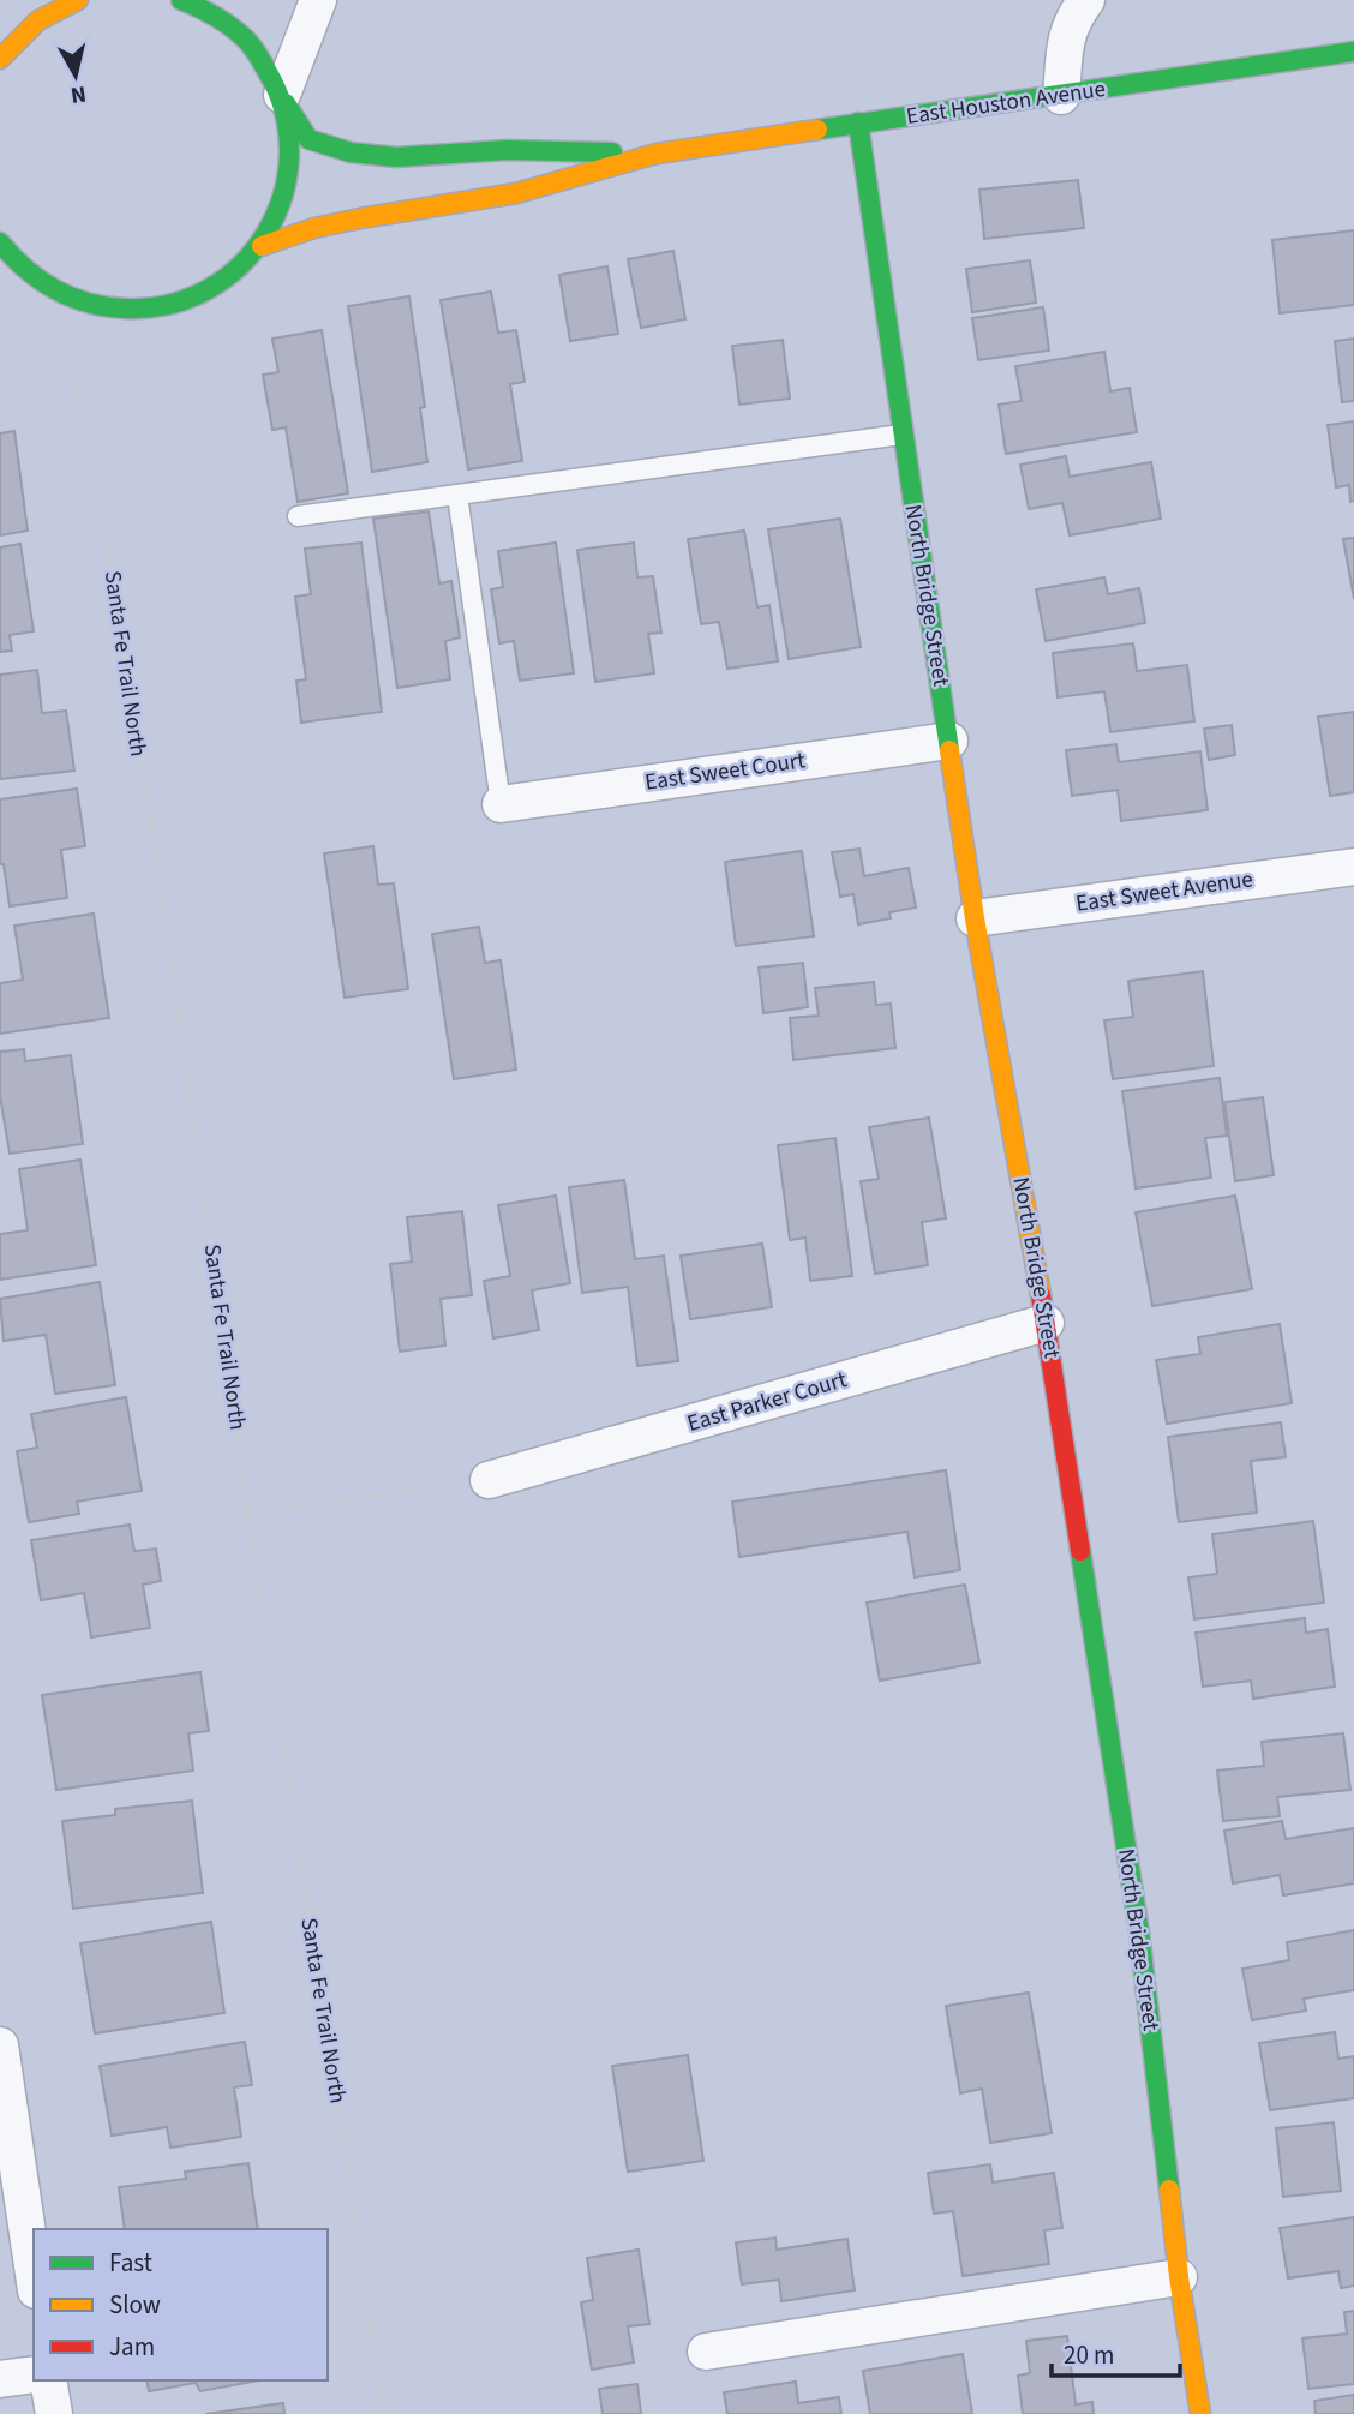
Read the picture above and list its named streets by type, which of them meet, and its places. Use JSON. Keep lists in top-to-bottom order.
{
  "streets": {
    "street": [
      "East Houston Avenue",
      "North Bridge Street",
      "East Sweet Court",
      "East Sweet Avenue",
      "East Parker Court"
    ],
    "path": ["Santa Fe Trail North"]
  },
  "crossings": [
    ["East Houston Avenue", "North Bridge Street"],
    ["North Bridge Street", "East Sweet Court"],
    ["North Bridge Street", "East Sweet Avenue"],
    ["North Bridge Street", "East Parker Court"]
  ],
  "legend": ["Fast", "Slow", "Jam"],
  "scale_bar": "20 m",
  "north": "bottom"
}
